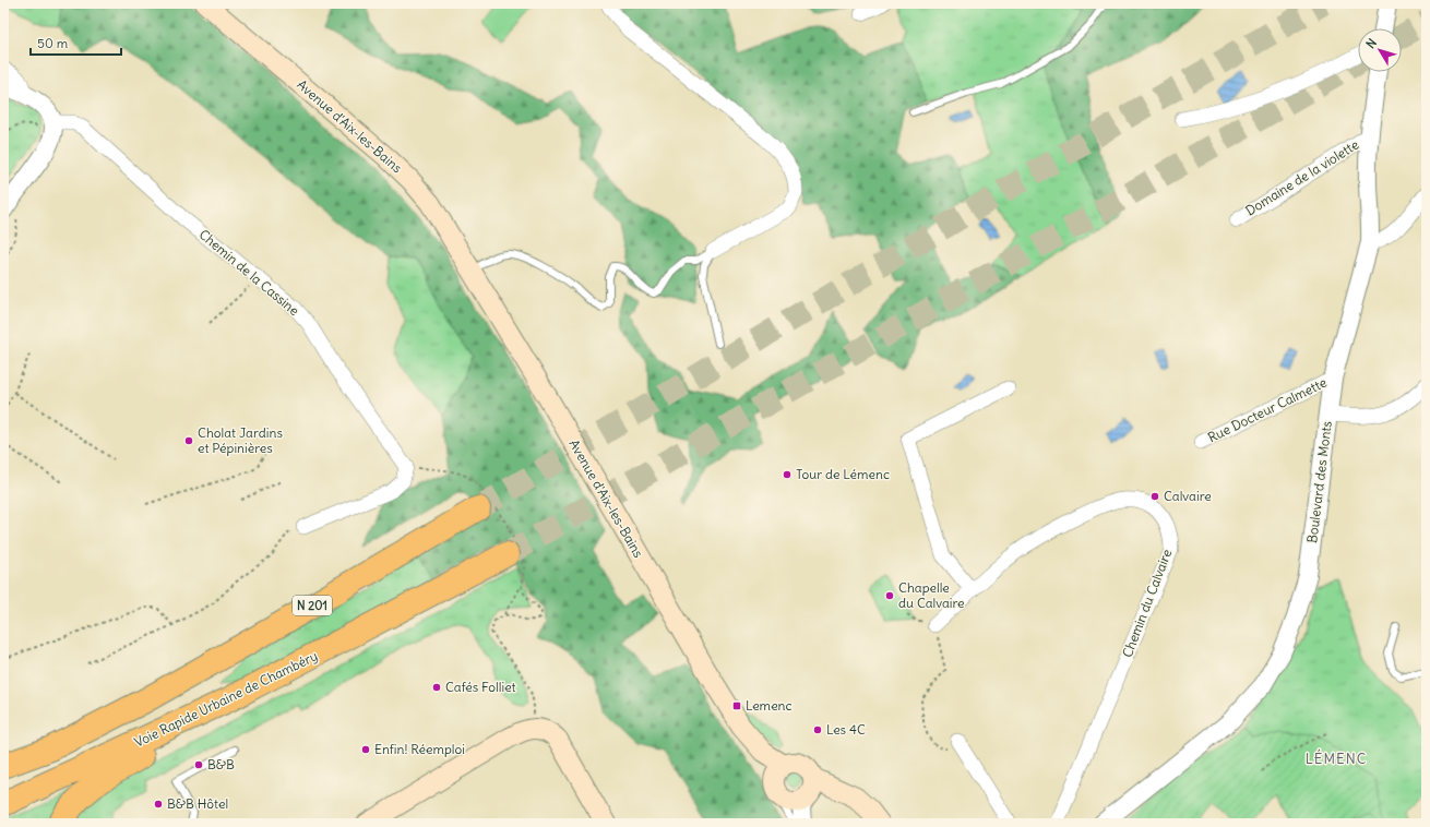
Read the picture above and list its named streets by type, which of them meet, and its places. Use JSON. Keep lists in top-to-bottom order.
{
  "streets": {
    "highway": ["N 201", "Voie Rapide Urbaine de Chambéry"],
    "main road": ["Avenue d'Aix-les-Bains"],
    "street": [
      "Domaine de la violette",
      "Chemin de la Cassine",
      "Rue Docteur Calmette",
      "Boulevard des Monts",
      "Chemin du Calvaire"
    ]
  },
  "crossings": [
    ["Domaine de la violette", "Boulevard des Monts"],
    ["Rue Docteur Calmette", "Boulevard des Monts"]
  ],
  "districts": ["LÉMENC"],
  "places": {
    "other": [
      "Cholat Jardins et Pépinières",
      "Tour de Lémenc",
      "Calvaire",
      "Chapelle du Calvaire",
      "Cafés Folliet",
      "Les 4C",
      "Enfin! Réemploi",
      "B&B",
      "B&B Hôtel"
    ],
    "transit": ["Lemenc"]
  },
  "scale_bar": "50 m",
  "north": "top left"
}
